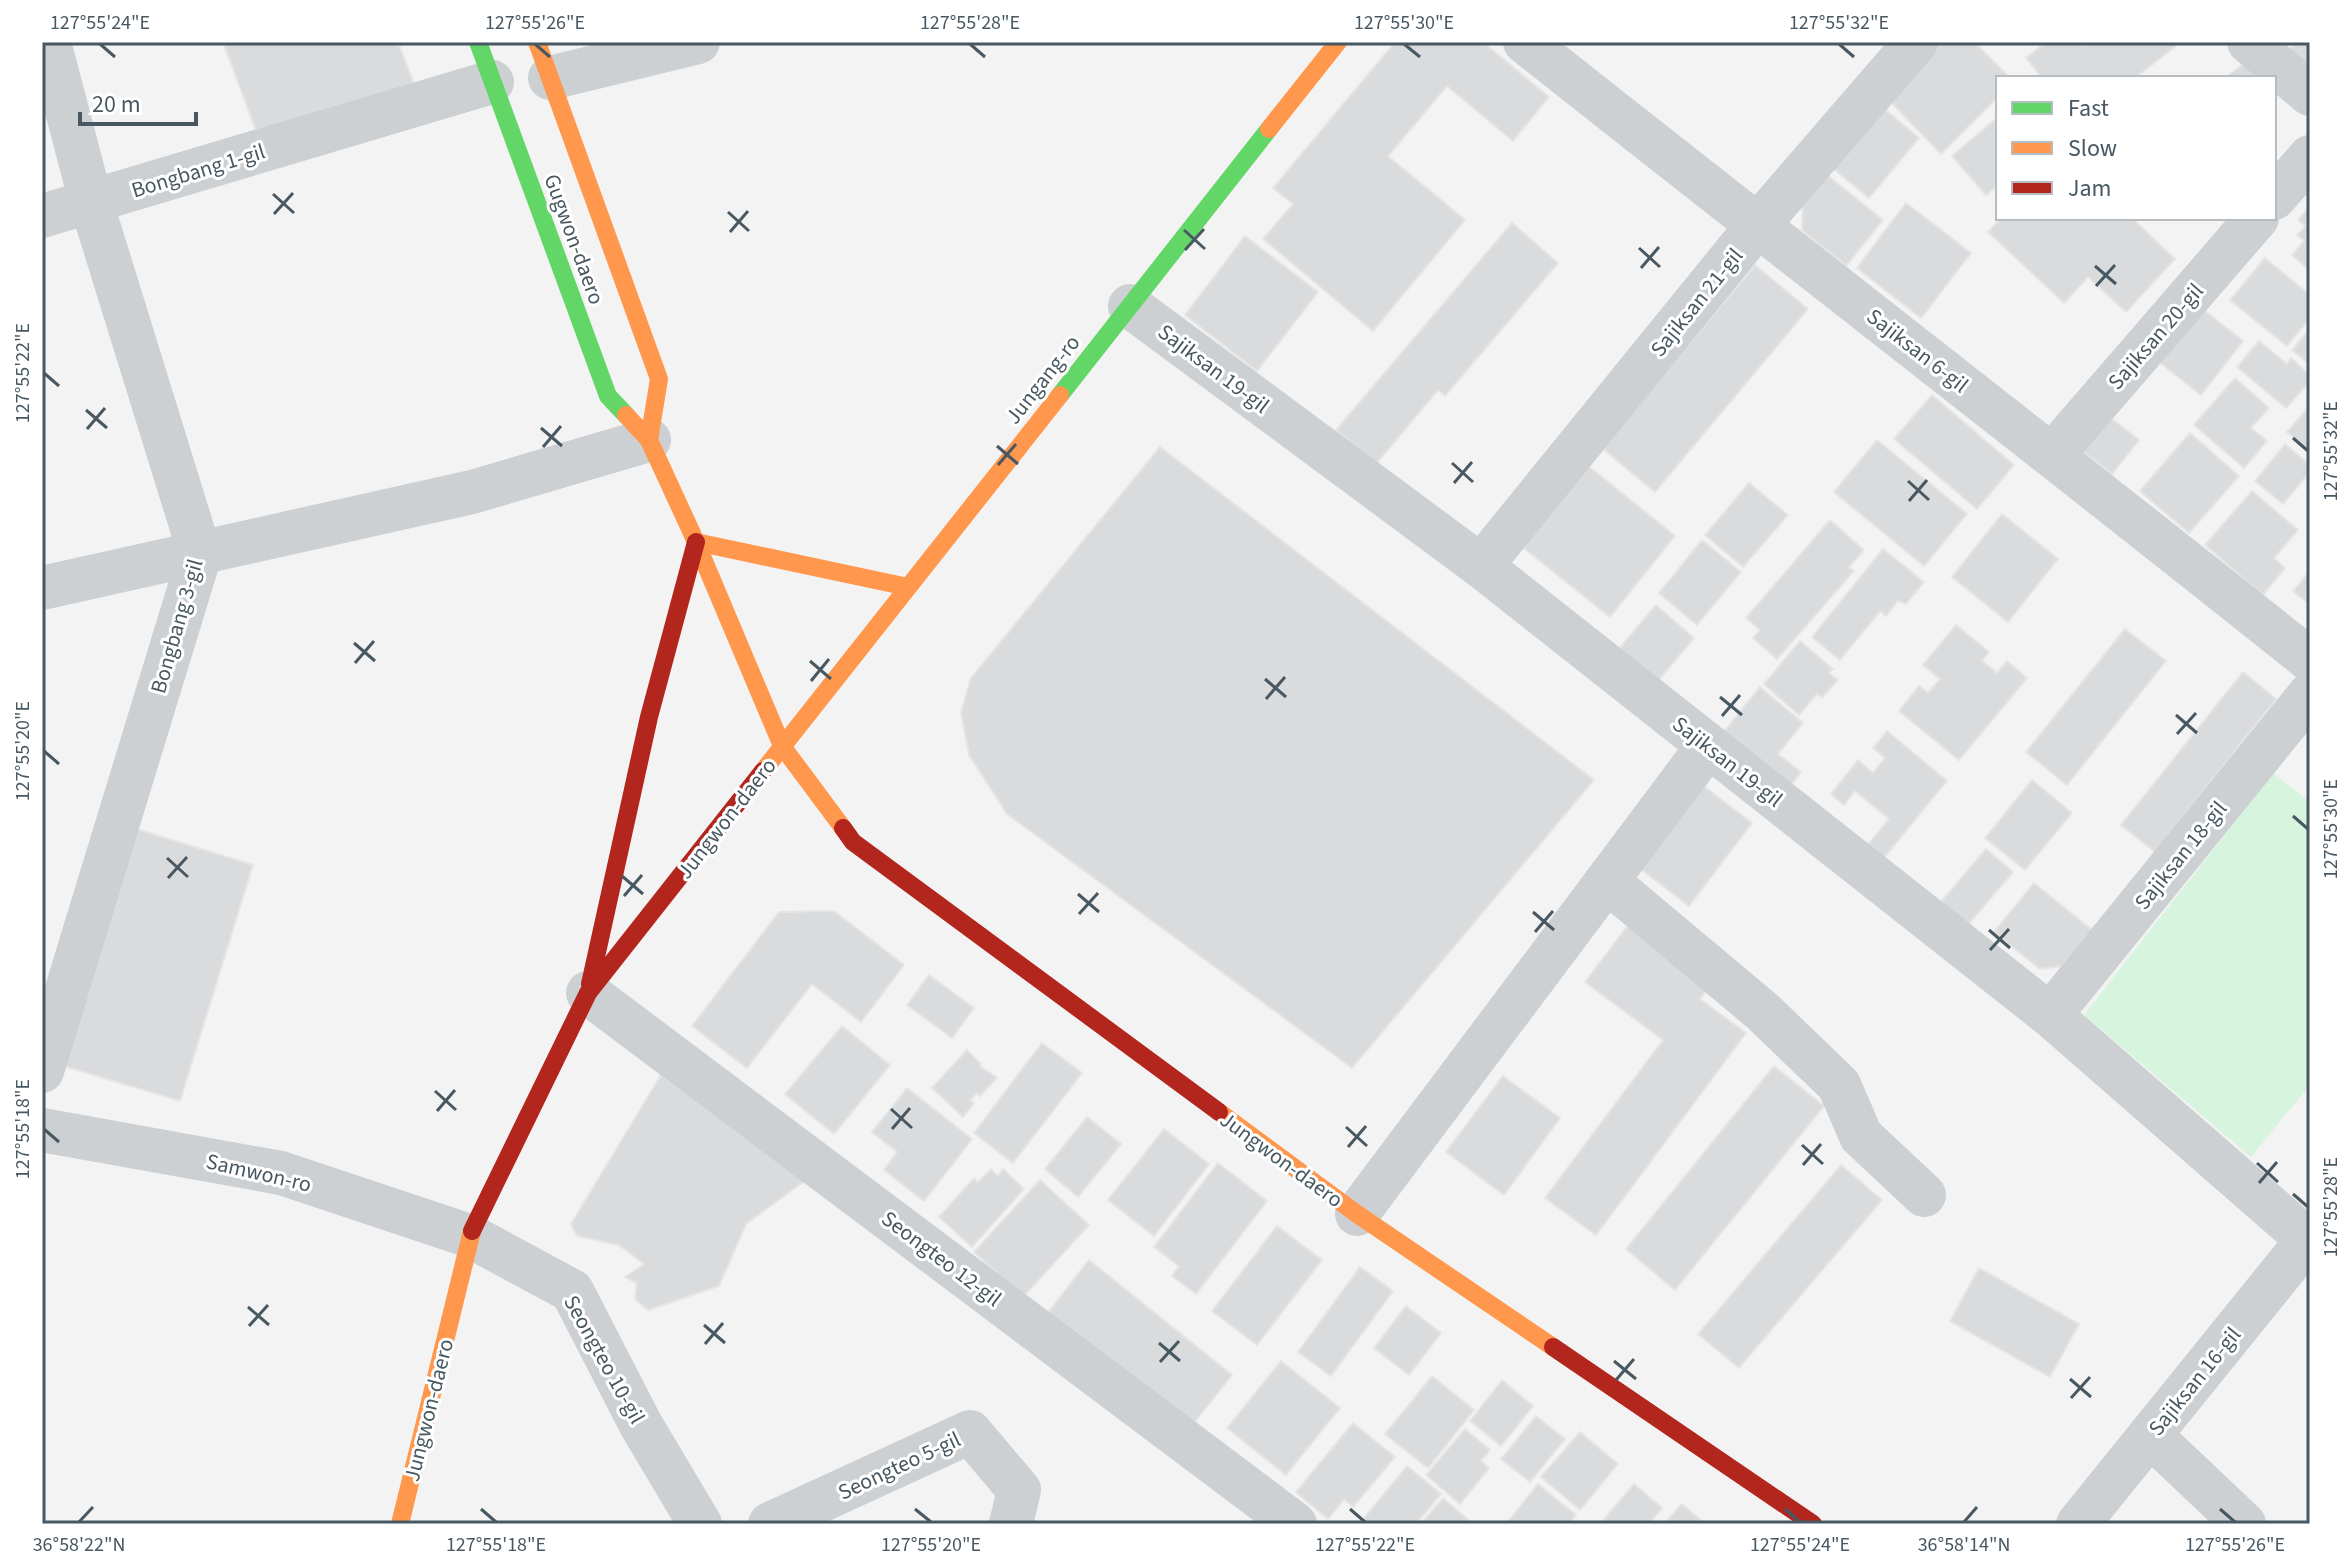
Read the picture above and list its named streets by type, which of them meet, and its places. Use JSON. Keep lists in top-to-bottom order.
{
  "streets": {
    "street": [
      "Bongbang 1-gil",
      "Gugwon-daero",
      "Sajiksan 21-gil",
      "Sajiksan 20-gil",
      "Sajiksan 6-gil",
      "Sajiksan 19-gil",
      "Jungang-ro",
      "Bongbang 3-gil",
      "Jungwon-daero",
      "Sajiksan 18-gil",
      "Samwon-ro",
      "Seongteo 12-gil",
      "Seongteo 10-gil",
      "Sajiksan 16-gil",
      "Seongteo 5-gil"
    ]
  },
  "crossings": [
    ["Bongbang 1-gil", "Gugwon-daero"],
    ["Bongbang 1-gil", "Bongbang 3-gil"],
    ["Gugwon-daero", "Jungang-ro"],
    ["Gugwon-daero", "Jungwon-daero"],
    ["Sajiksan 21-gil", "Sajiksan 6-gil"],
    ["Sajiksan 21-gil", "Sajiksan 19-gil"],
    ["Sajiksan 20-gil", "Sajiksan 6-gil"],
    ["Sajiksan 19-gil", "Jungang-ro"],
    ["Sajiksan 19-gil", "Jungwon-daero"],
    ["Sajiksan 19-gil", "Sajiksan 18-gil"],
    ["Sajiksan 19-gil", "Sajiksan 16-gil"],
    ["Jungang-ro", "Jungwon-daero"],
    ["Jungwon-daero", "Samwon-ro"],
    ["Jungwon-daero", "Seongteo 12-gil"],
    ["Jungwon-daero", "Seongteo 10-gil"],
    ["Samwon-ro", "Seongteo 10-gil"]
  ],
  "legend": ["Fast", "Slow", "Jam"],
  "scale_bar": "20 m",
  "coordinates": [
    "127°55'24\"E",
    "127°55'26\"E",
    "127°55'28\"E",
    "127°55'30\"E",
    "127°55'32\"E",
    "127°55'22\"E",
    "127°55'20\"E",
    "127°55'18\"E",
    "36°58'22\"N",
    "36°58'14\"N"
  ]
}
